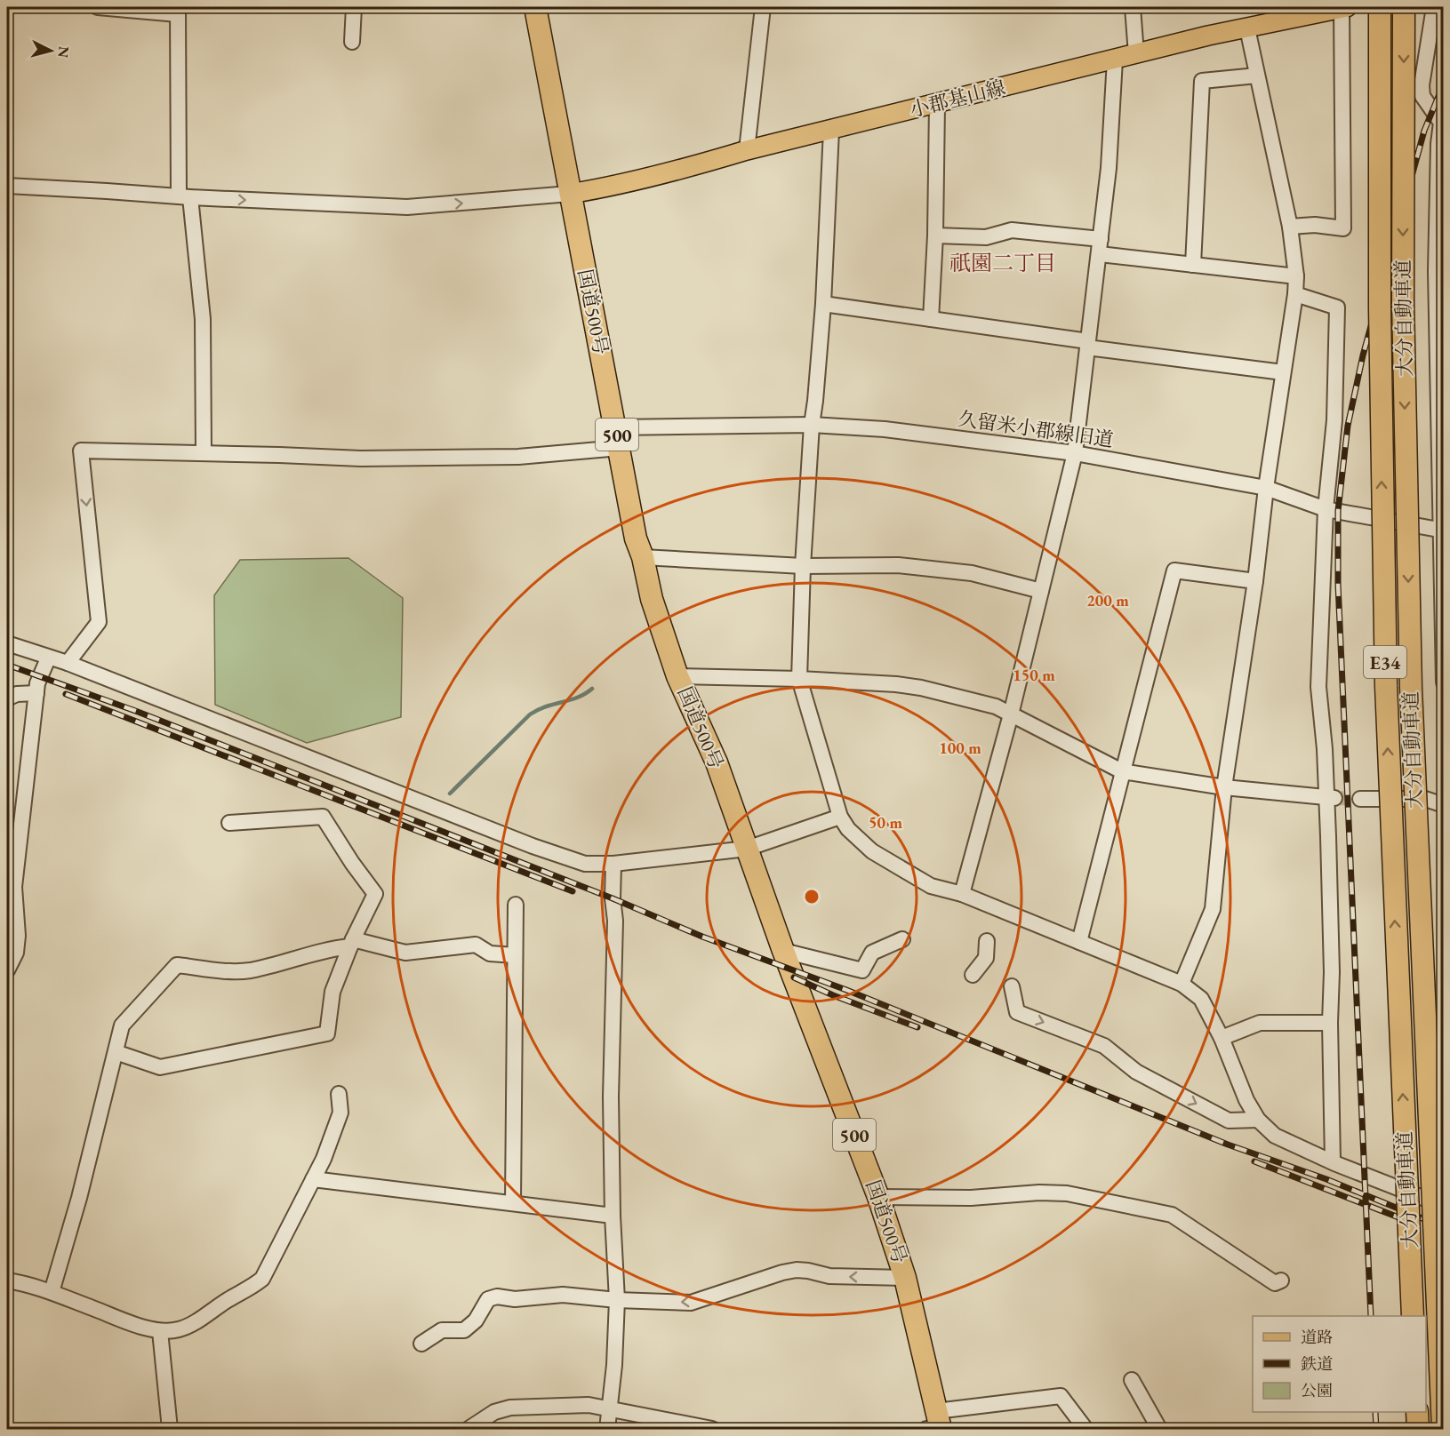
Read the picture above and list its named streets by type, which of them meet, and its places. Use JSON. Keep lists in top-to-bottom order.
{
  "streets": {
    "highway": [
      "国道500号",
      "大分自動車道",
      "500",
      "E34"
    ],
    "main road": ["小郡基山線"],
    "street": ["久留米小郡線旧道"]
  },
  "crossings": [
    ["小郡基山線", "国道500号"],
    ["国道500号", "久留米小郡線旧道"]
  ],
  "districts": ["祇園二丁目"],
  "legend": ["道路", "鉄道", "公園"],
  "north": "right",
  "rings": [
    "200 m",
    "150 m",
    "100 m",
    "50 m"
  ]
}
